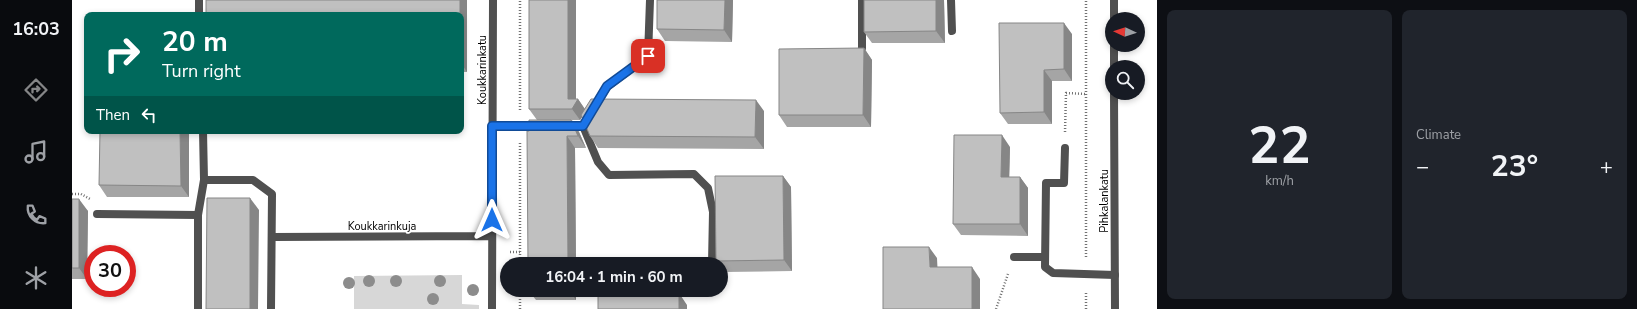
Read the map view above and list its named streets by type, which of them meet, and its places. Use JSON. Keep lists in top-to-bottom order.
{
  "streets": {
    "street": ["Koukkarinkatu", "Pihkalankatu", "Koukkarinkuja"]
  },
  "crossings": [
    ["Koukkarinkatu", "Koukkarinkuja"]
  ],
  "north": "left",
  "page": {
    "tabs": "16:03",
    "tile": [
      ["22", "km/h"],
      "Climate"
    ],
    "turn": ["20 m", "Turn right"],
    "then": "Then",
    "heat": ["−", "23°", "+"],
    "limit": "30",
    "trip": "16:04 · 1 min · 60 m"
  }
}
